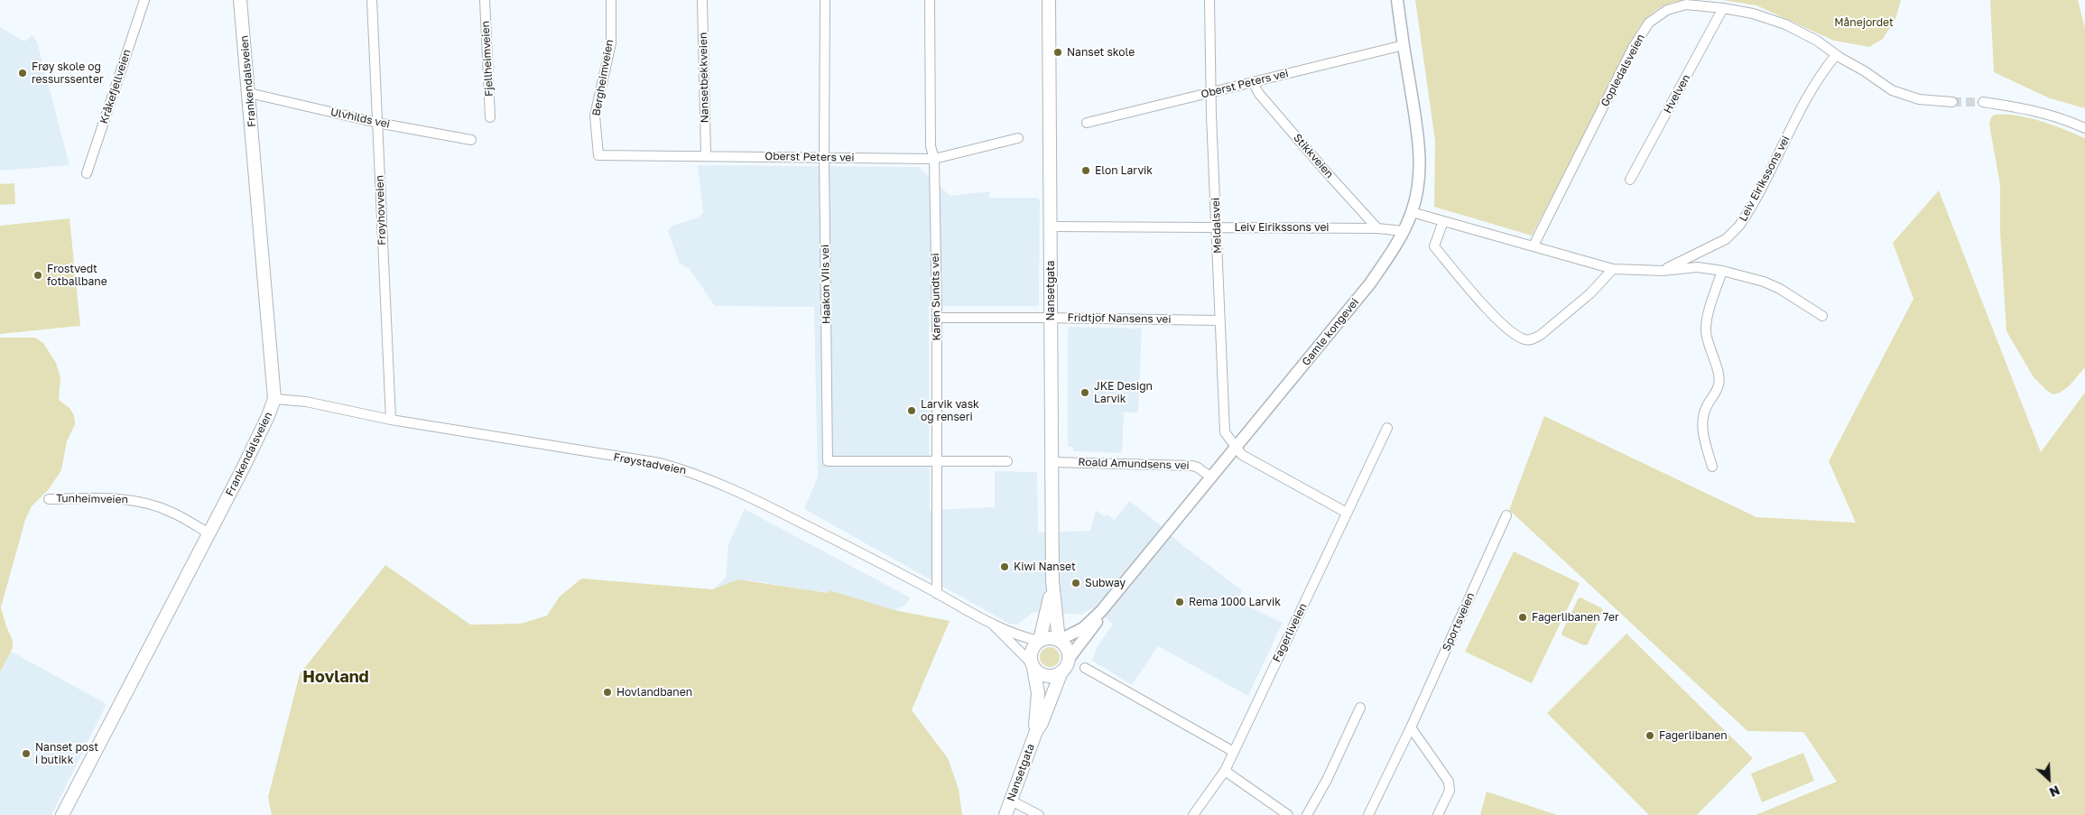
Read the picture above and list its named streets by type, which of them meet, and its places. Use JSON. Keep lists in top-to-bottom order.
{
  "streets": {
    "main road": ["Frankendalsveien", "Nansetgata"],
    "street": [
      "Fjellheimveien",
      "Gopledalsveien",
      "Bergheimveien",
      "Nansetbekkveien",
      "Oberst Peters vei",
      "Kråkefjellveien",
      "Hvelven",
      "Ulvhilds vei",
      "Stikkveien",
      "Leiv Eirikssons vei",
      "Frøyhovveien",
      "Meldalsvei",
      "Haakon VIIs vei",
      "Karen Sundts vei",
      "Fridtjof Nansens vei",
      "Gamle kongevei",
      "Frøystadveien",
      "Roald Amundsens vei",
      "Tunheimveien",
      "Sportsveien",
      "Fagerliveien"
    ]
  },
  "crossings": [
    ["Gopledalsveien", "Hvelven"],
    ["Gopledalsveien", "Leiv Eirikssons vei"],
    ["Bergheimveien", "Oberst Peters vei"],
    ["Nansetbekkveien", "Oberst Peters vei"],
    ["Frankendalsveien", "Ulvhilds vei"],
    ["Frankendalsveien", "Frøystadveien"],
    ["Frankendalsveien", "Tunheimveien"],
    ["Oberst Peters vei", "Stikkveien"],
    ["Oberst Peters vei", "Meldalsvei"],
    ["Oberst Peters vei", "Haakon VIIs vei"],
    ["Oberst Peters vei", "Karen Sundts vei"],
    ["Oberst Peters vei", "Gamle kongevei"],
    ["Ulvhilds vei", "Frøyhovveien"],
    ["Stikkveien", "Leiv Eirikssons vei"],
    ["Leiv Eirikssons vei", "Meldalsvei"],
    ["Leiv Eirikssons vei", "Nansetgata"],
    ["Leiv Eirikssons vei", "Gamle kongevei"],
    ["Frøyhovveien", "Frøystadveien"],
    ["Meldalsvei", "Fridtjof Nansens vei"],
    ["Meldalsvei", "Gamle kongevei"],
    ["Haakon VIIs vei", "Karen Sundts vei"],
    ["Nansetgata", "Fridtjof Nansens vei"],
    ["Nansetgata", "Gamle kongevei"],
    ["Nansetgata", "Frøystadveien"],
    ["Nansetgata", "Roald Amundsens vei"],
    ["Karen Sundts vei", "Fridtjof Nansens vei"],
    ["Karen Sundts vei", "Frøystadveien"],
    ["Gamle kongevei", "Frøystadveien"],
    ["Gamle kongevei", "Roald Amundsens vei"]
  ],
  "districts": ["Hovland"],
  "parks": ["Månejordet"],
  "places": [
    "Nanset skole",
    "Frøy skole og ressurssenter",
    "Elon Larvik",
    "Frostvedt fotballbane",
    "JKE Design Larvik",
    "Larvik vask og renseri",
    "Kiwi Nanset",
    "Subway",
    "Rema 1000 Larvik",
    "Fagerlibanen 7er",
    "Hovlandbanen",
    "Fagerlibanen",
    "Nanset post i butikk"
  ],
  "north": "bottom right"
}
